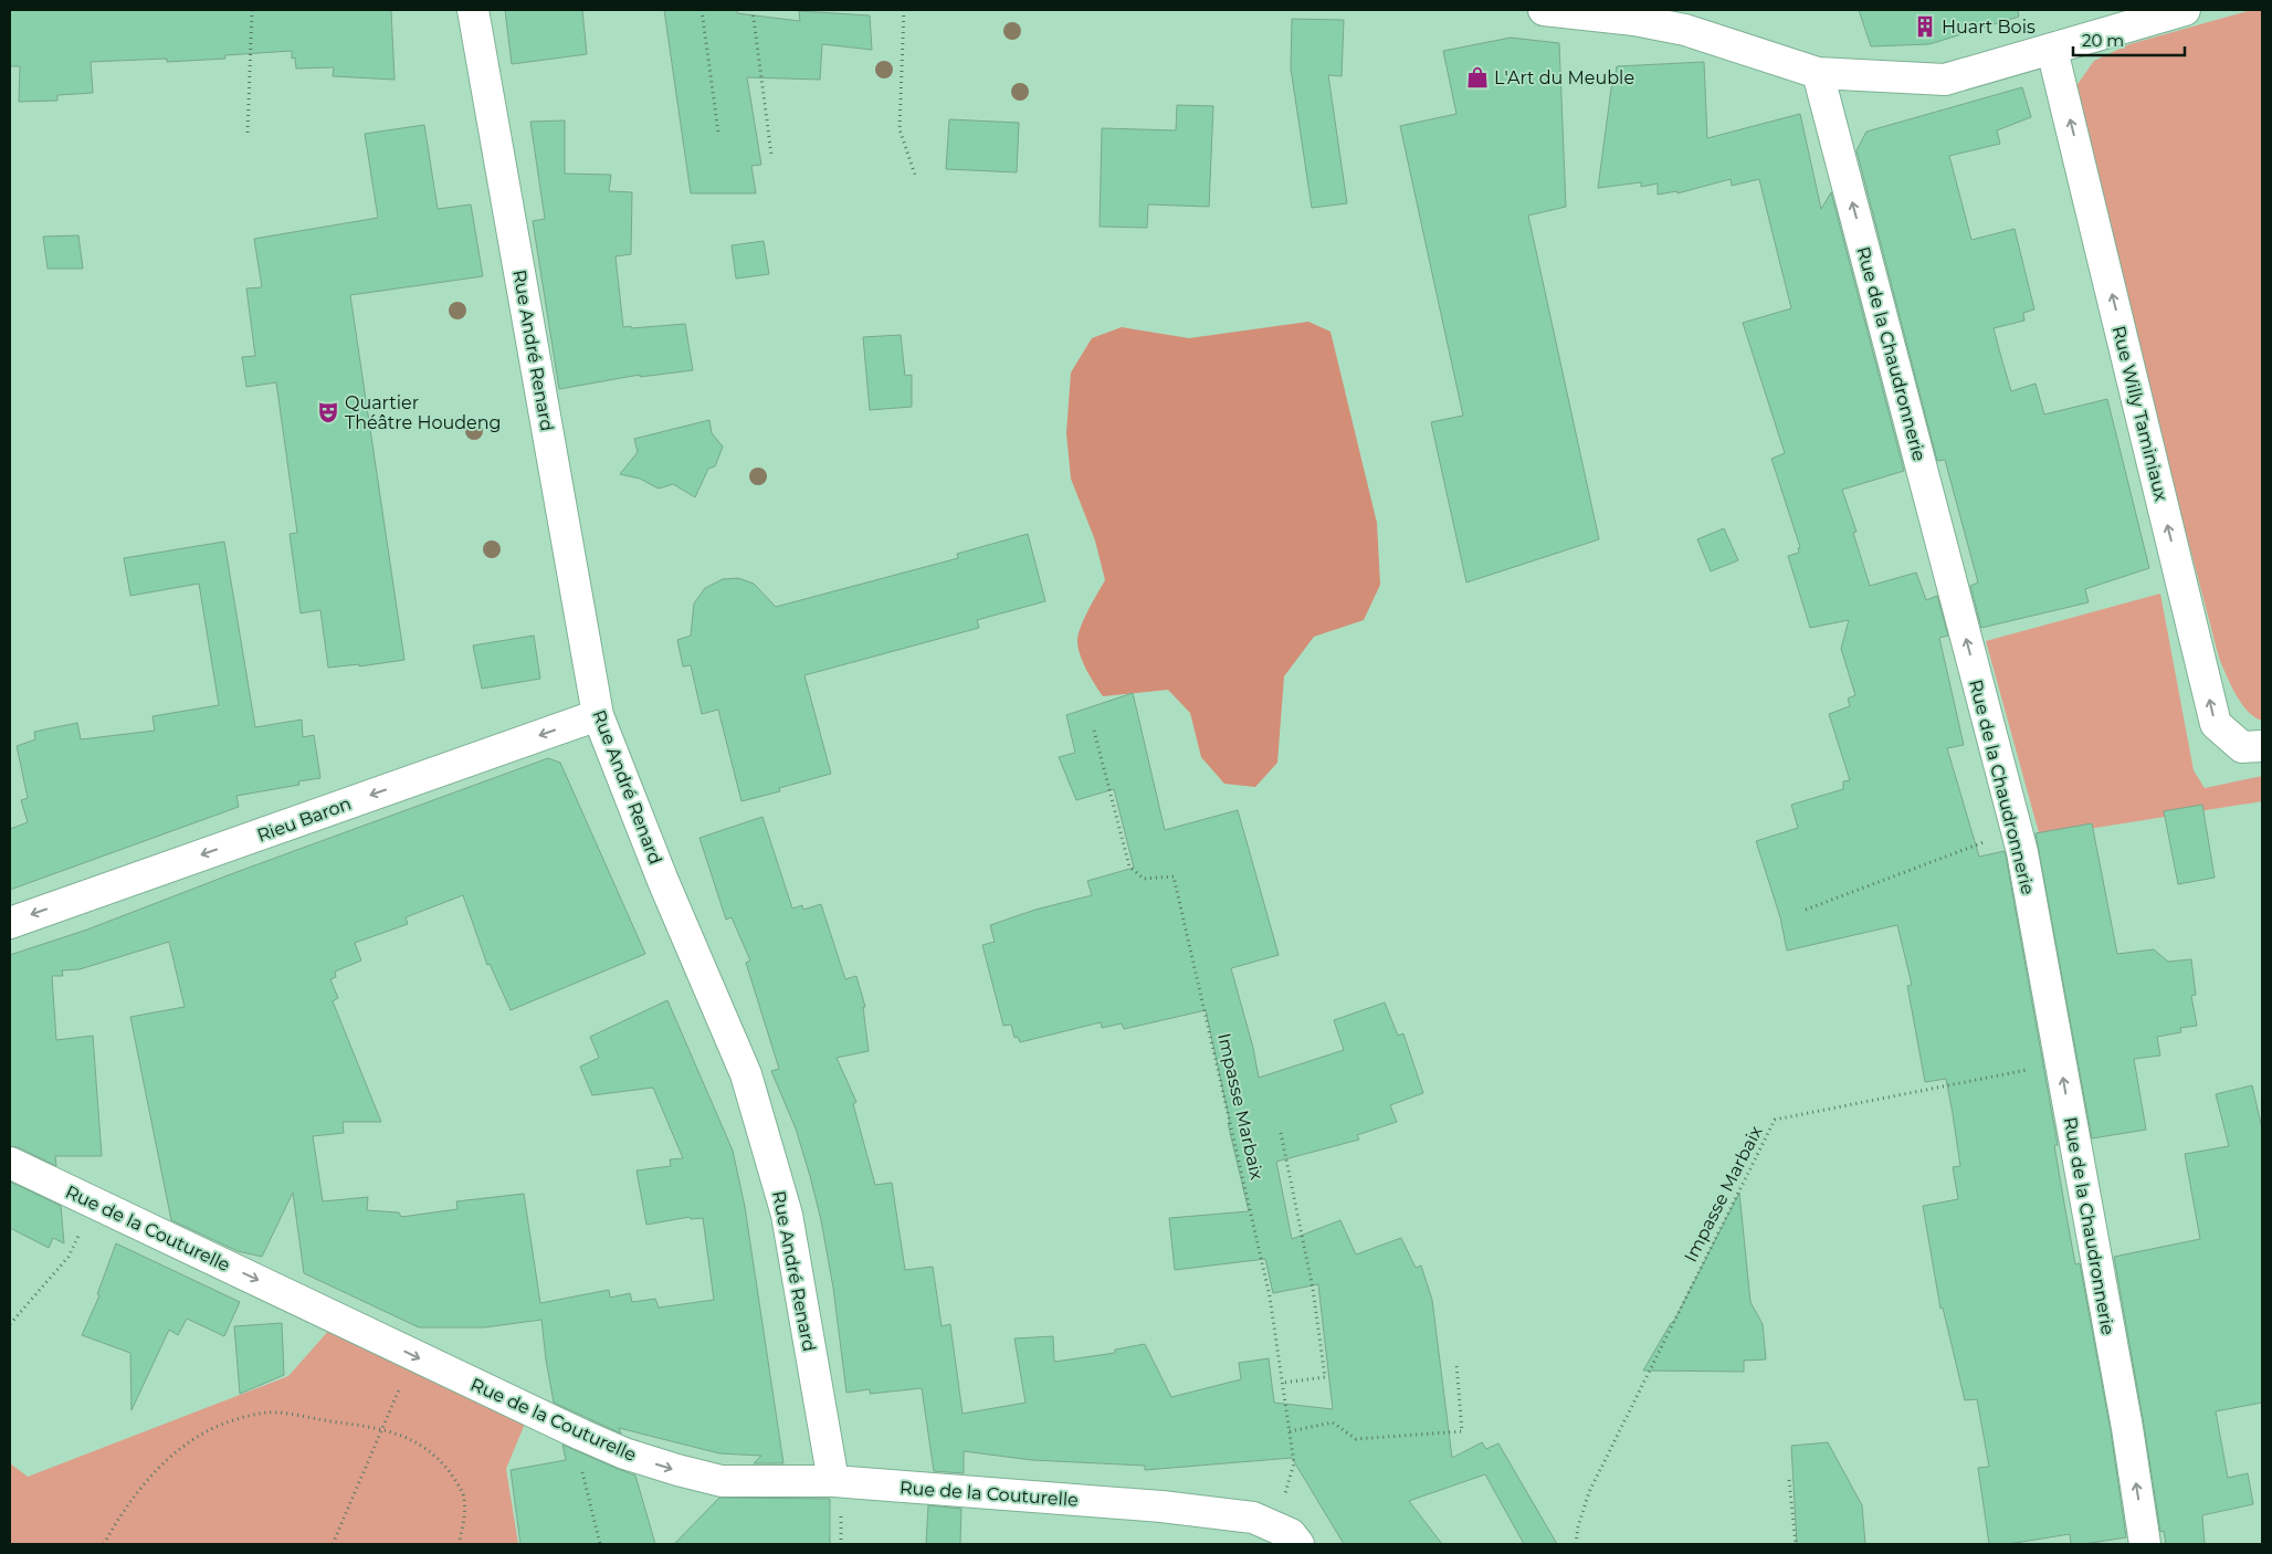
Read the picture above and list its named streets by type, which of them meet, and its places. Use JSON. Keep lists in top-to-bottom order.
{
  "streets": {
    "street": [
      "Rue André Renard",
      "Rue de la Chaudronnerie",
      "Rue Willy Taminiaux",
      "Rieu Baron",
      "Rue de la Couturelle"
    ],
    "path": ["Impasse Marbaix"]
  },
  "crossings": [
    ["Rue André Renard", "Rieu Baron"],
    ["Rue André Renard", "Rue de la Couturelle"],
    ["Rue de la Chaudronnerie", "Impasse Marbaix"],
    ["Impasse Marbaix", "Rue de la Couturelle"]
  ],
  "one_way": [
    "Rue de la Chaudronnerie",
    "Rue Willy Taminiaux",
    "Rieu Baron",
    "Rue de la Couturelle"
  ],
  "places": {
    "building": ["Huart Bois"],
    "shop": ["L'Art du Meuble"],
    "theatre": ["Quartier Théâtre Houdeng"]
  },
  "scale_bar": "20 m"
}
